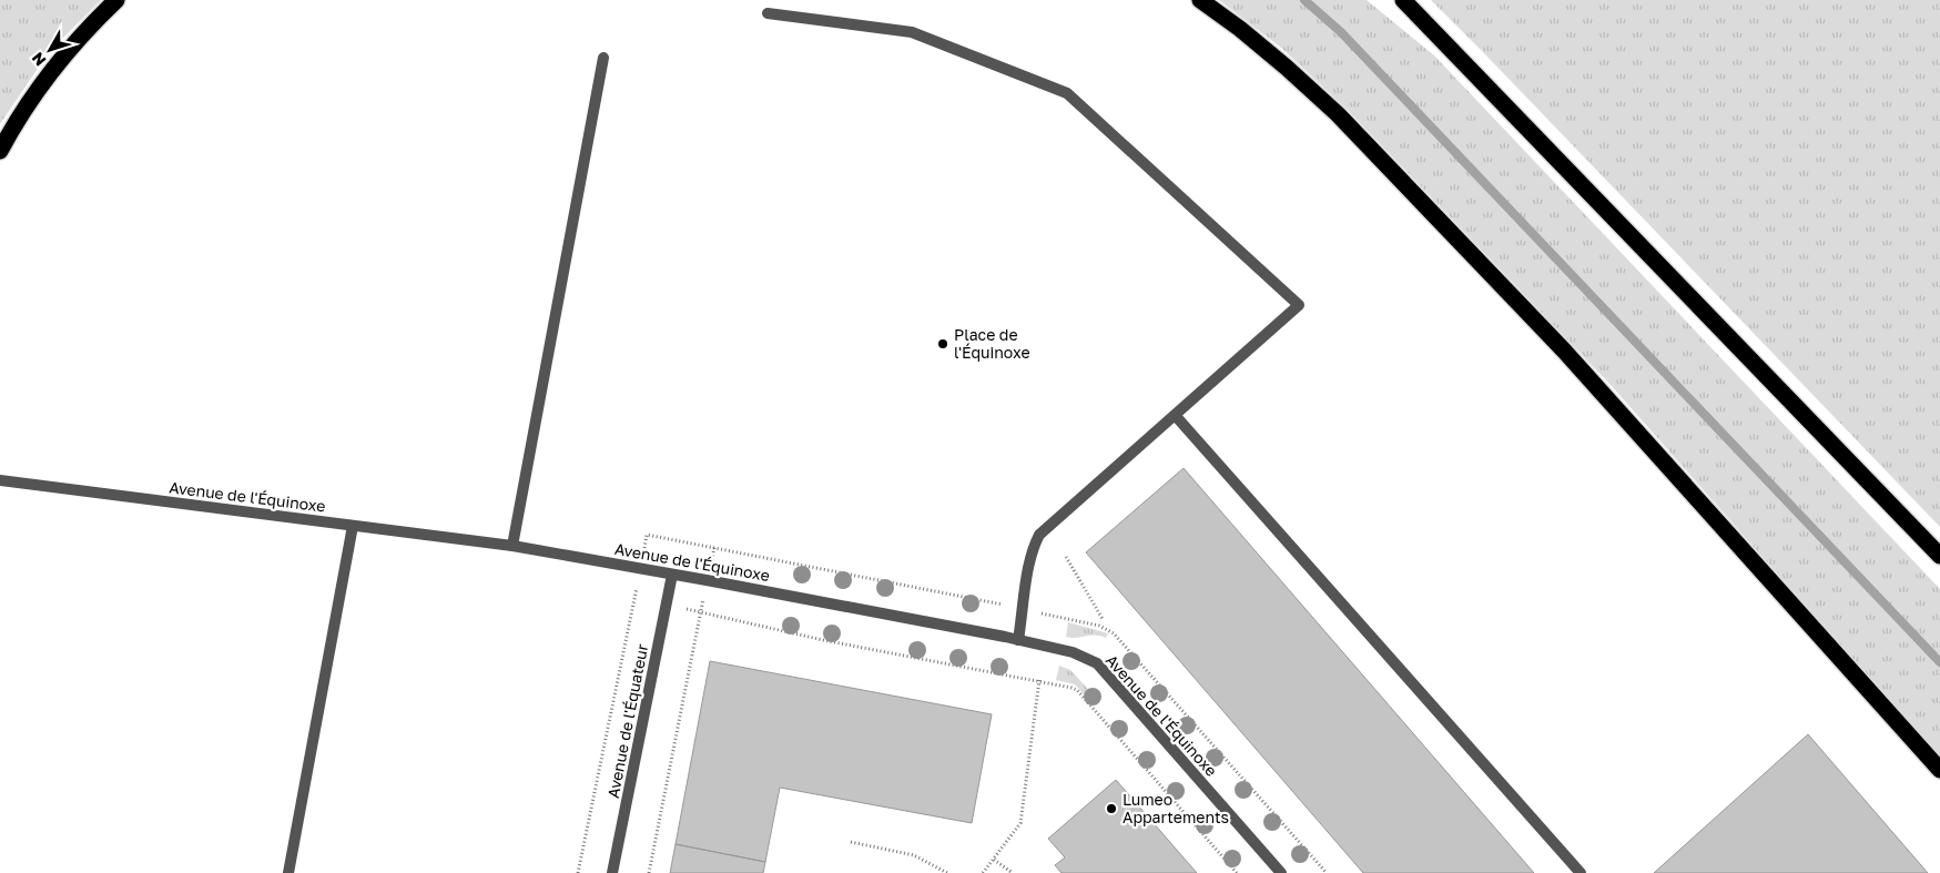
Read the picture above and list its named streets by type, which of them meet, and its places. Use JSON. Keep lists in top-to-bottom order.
{
  "streets": {
    "street": ["Avenue de l'Équinoxe", "Avenue de l'Équateur"]
  },
  "crossings": [
    ["Avenue de l'Équinoxe", "Avenue de l'Équateur"]
  ],
  "places": ["Place de l'Équinoxe", "Lumeo Appartements"],
  "north": "bottom left"
}
